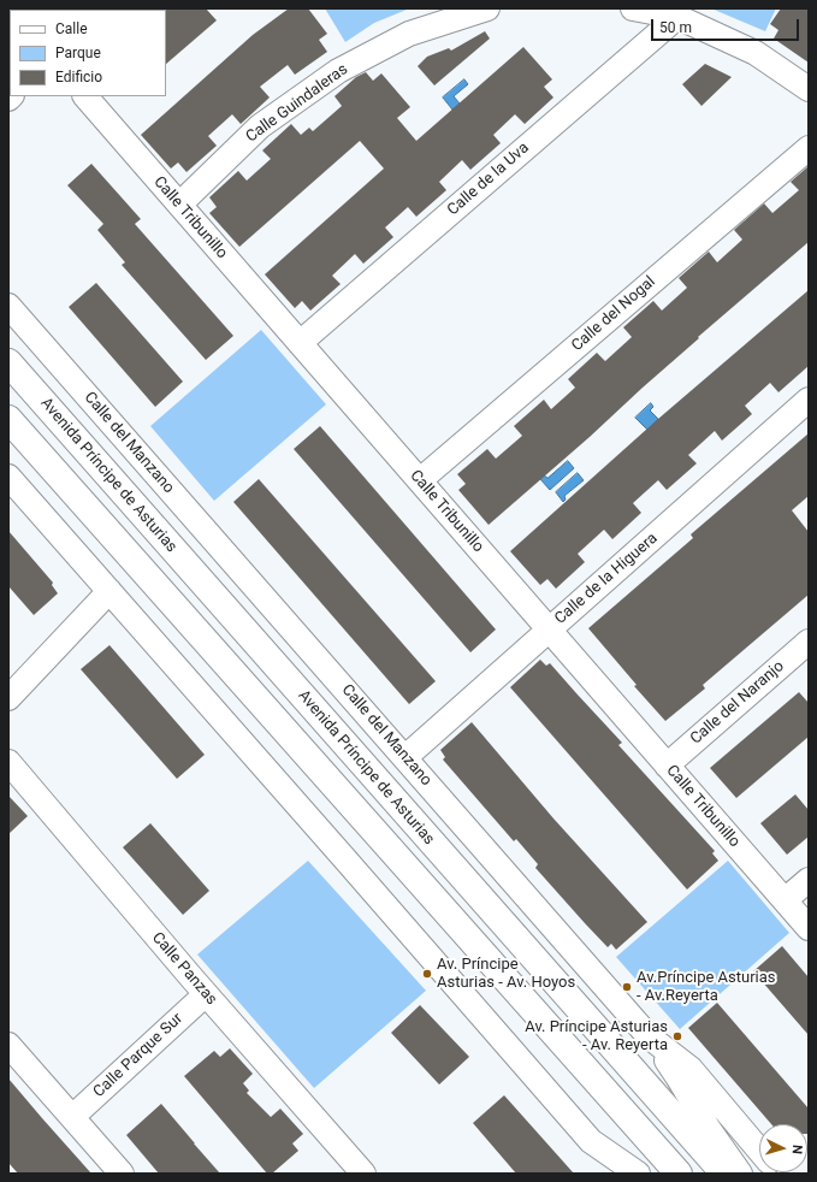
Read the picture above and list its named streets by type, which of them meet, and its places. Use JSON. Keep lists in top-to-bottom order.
{
  "streets": {
    "street": [
      "Calle Guindaleras",
      "Calle de la Uva",
      "Calle Tribunillo",
      "Calle del Nogal",
      "Calle del Manzano",
      "Avenida Príncipe de Asturias",
      "Calle de la Higuera",
      "Calle del Naranjo",
      "Calle Panzas",
      "Calle Parque Sur"
    ]
  },
  "crossings": [
    ["Calle Guindaleras", "Calle Tribunillo"],
    ["Calle de la Uva", "Calle Tribunillo"],
    ["Calle Tribunillo", "Calle del Nogal"],
    ["Calle Tribunillo", "Calle de la Higuera"],
    ["Calle Tribunillo", "Calle del Naranjo"],
    ["Calle del Manzano", "Calle de la Higuera"],
    ["Calle Panzas", "Calle Parque Sur"]
  ],
  "places": ["Av. Príncipe Asturias - Av. Hoyos", "Av.Príncipe Asturias - Av.Reyerta", "Av. Príncipe Asturias - Av. Reyerta"],
  "legend": ["Calle", "Parque", "Edificio"],
  "scale_bar": "50 m",
  "north": "right"
}
